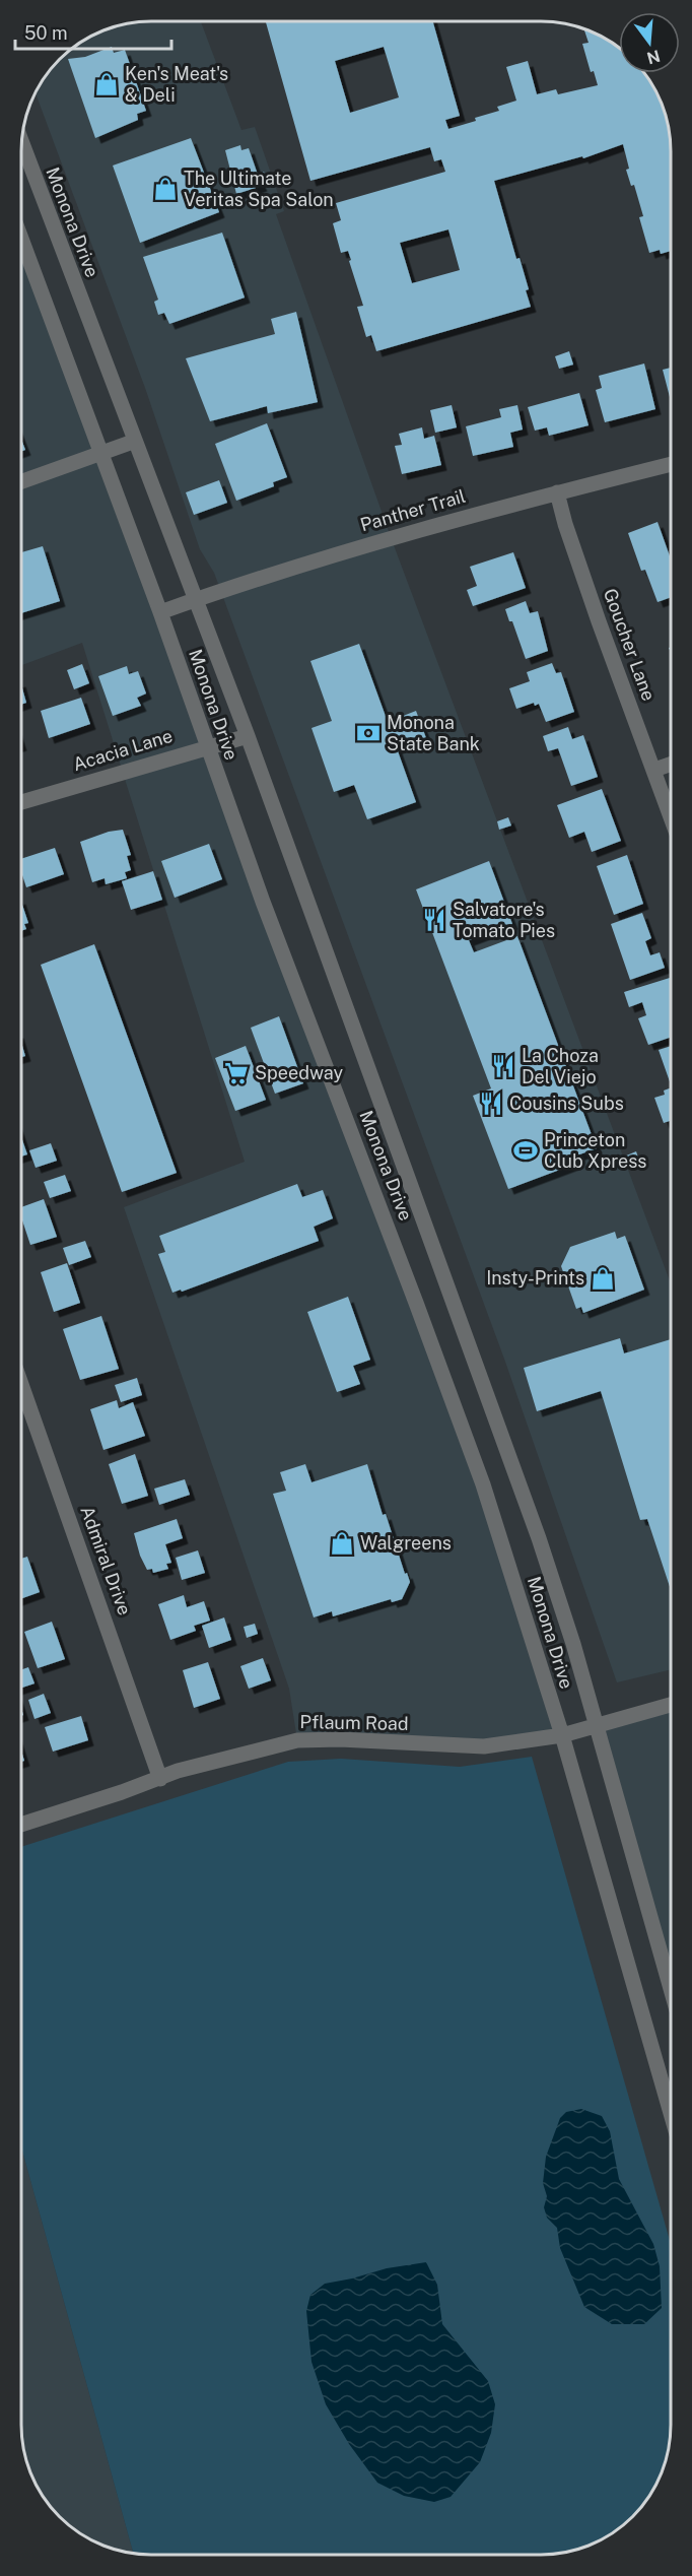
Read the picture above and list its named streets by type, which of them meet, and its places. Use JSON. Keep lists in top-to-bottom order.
{
  "streets": {
    "street": [
      "Monona Drive",
      "Panther Trail",
      "Goucher Lane",
      "Acacia Lane",
      "Admiral Drive",
      "Pflaum Road"
    ]
  },
  "crossings": [
    ["Monona Drive", "Panther Trail"],
    ["Monona Drive", "Acacia Lane"],
    ["Monona Drive", "Pflaum Road"],
    ["Panther Trail", "Goucher Lane"],
    ["Admiral Drive", "Pflaum Road"]
  ],
  "places": {
    "shop": [
      "Ken's Meat's & Deli",
      "The Ultimate Veritas Spa Salon",
      "Insty-Prints",
      "Walgreens"
    ],
    "bank": ["Monona State Bank"],
    "restaurant": ["Salvatore's Tomato Pies", "La Choza Del Viejo", "Cousins Subs"],
    "supermarket": ["Speedway"],
    "sports": ["Princeton Club Xpress"]
  },
  "scale_bar": "50 m",
  "north": "bottom"
}
